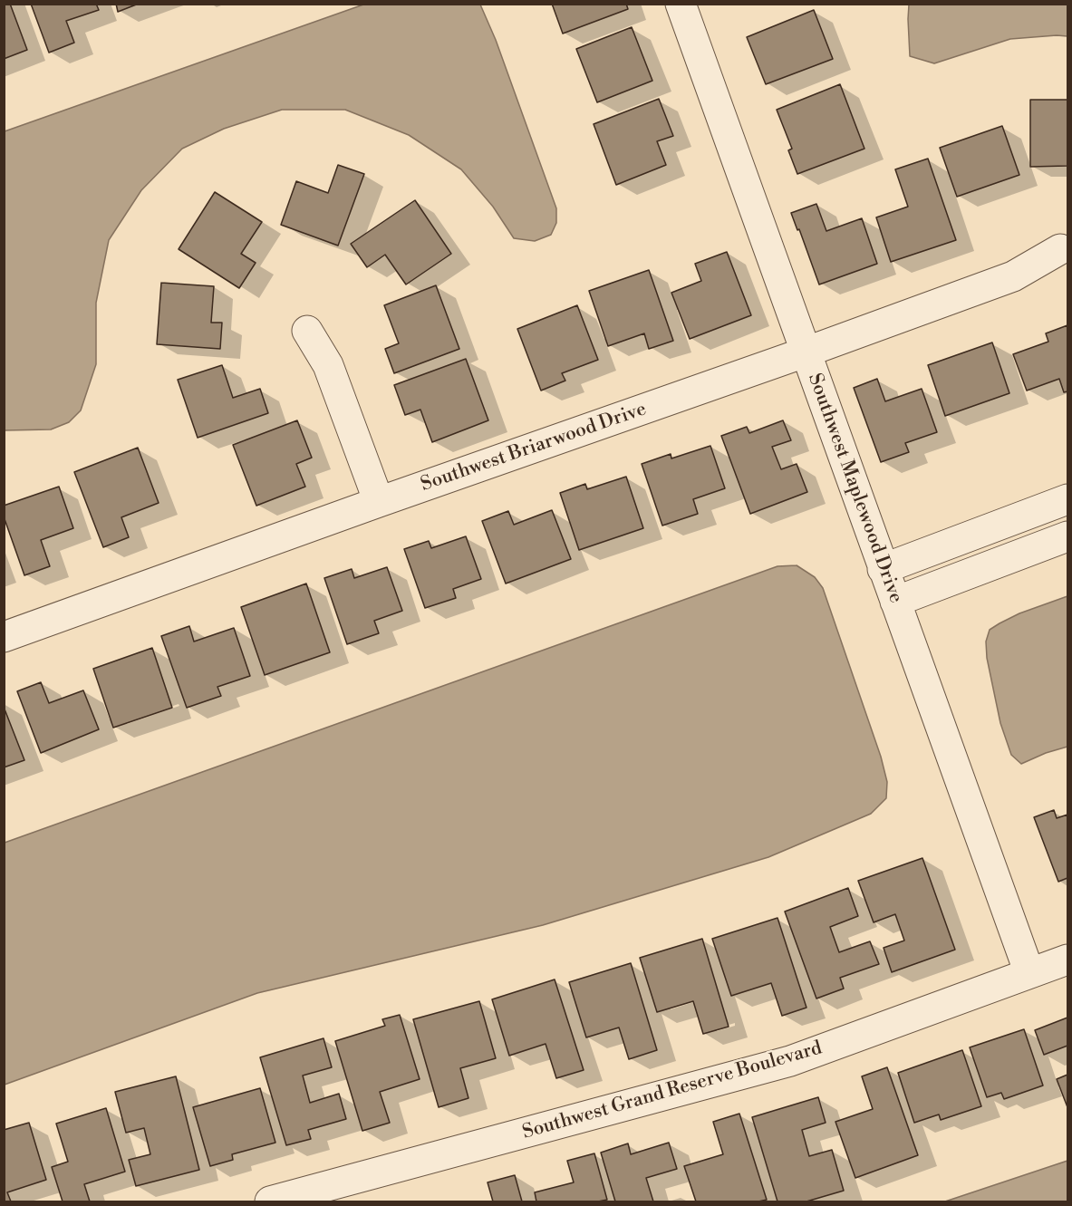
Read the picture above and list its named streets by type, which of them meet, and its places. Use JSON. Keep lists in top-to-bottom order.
{
  "streets": {
    "street": ["Southwest Briarwood Drive", "Southwest Maplewood Drive", "Southwest Grand Reserve Boulevard"]
  },
  "crossings": [
    ["Southwest Briarwood Drive", "Southwest Maplewood Drive"],
    ["Southwest Maplewood Drive", "Southwest Grand Reserve Boulevard"]
  ]
}
